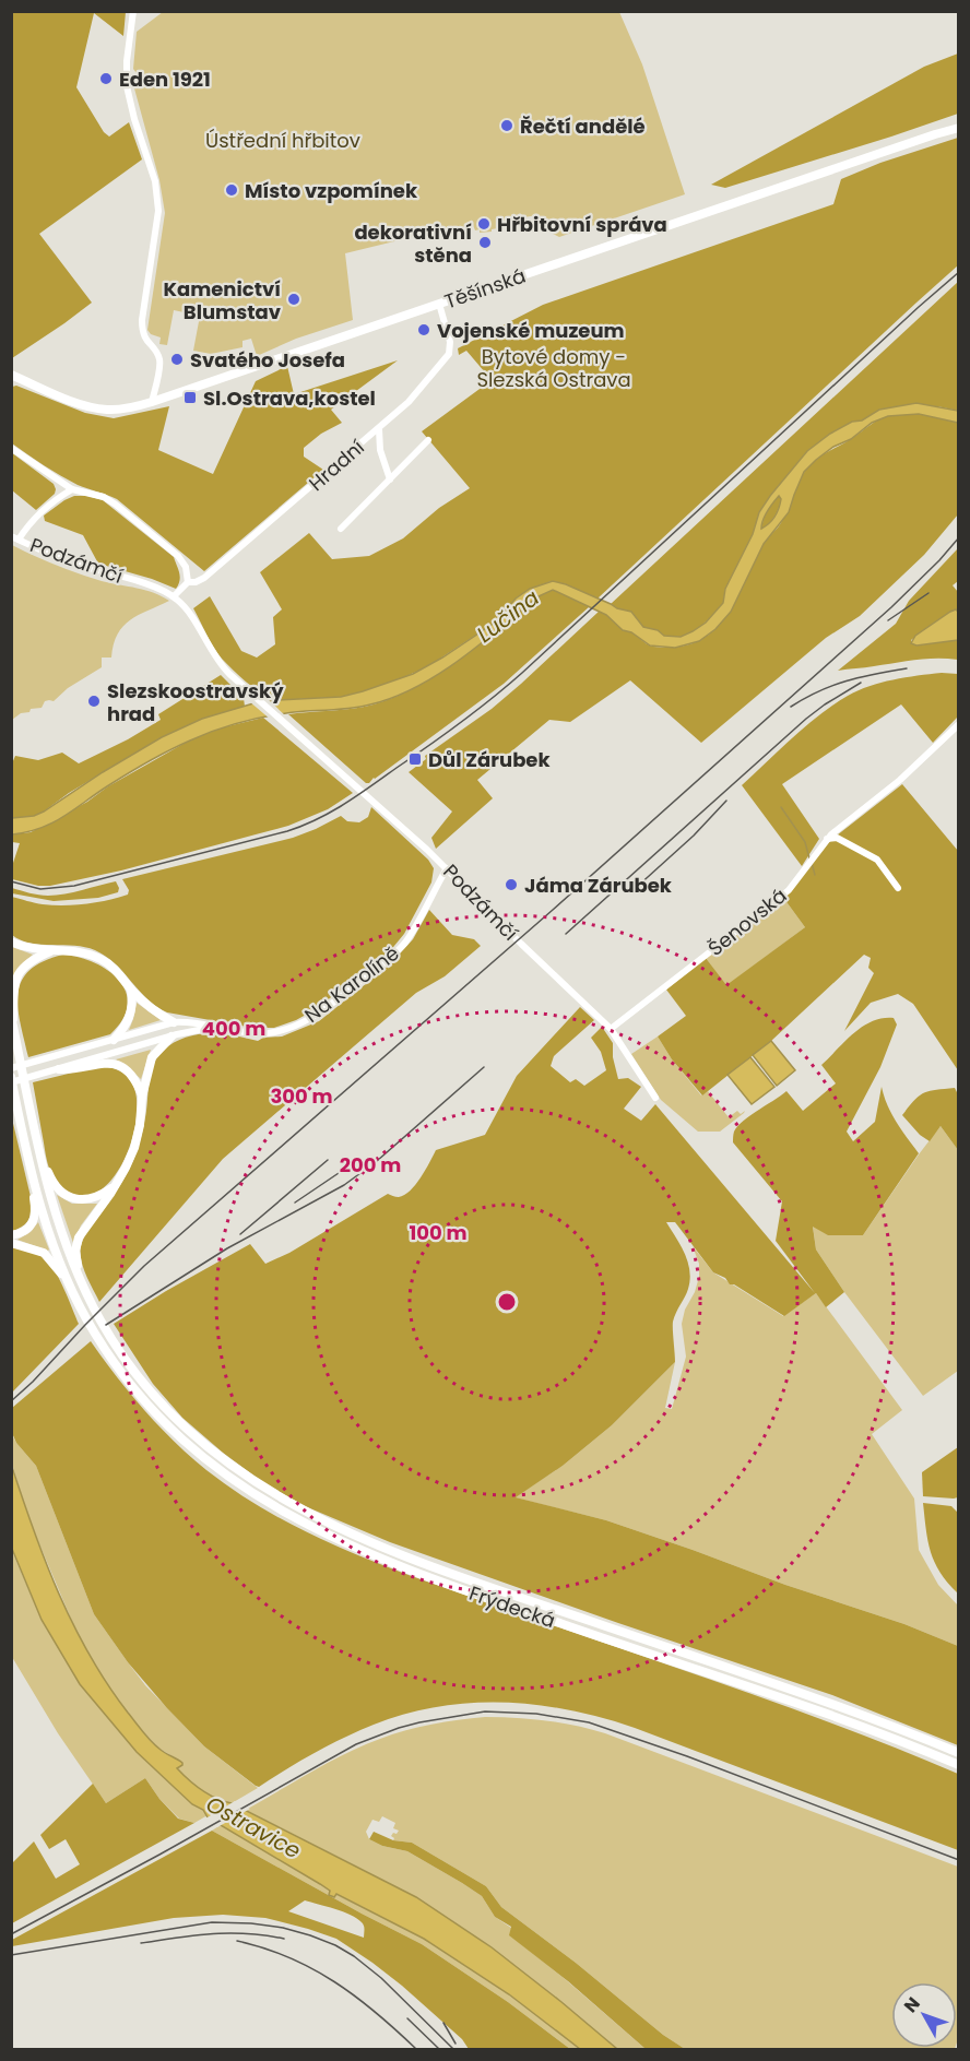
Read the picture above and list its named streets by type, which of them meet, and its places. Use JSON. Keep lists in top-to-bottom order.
{
  "streets": {
    "main road": ["Těšínská", "Frýdecká"],
    "street": [
      "Hradní",
      "Podzámčí",
      "Šenovská",
      "Na Karolíně"
    ]
  },
  "crossings": [
    ["Těšínská", "Hradní"],
    ["Hradní", "Podzámčí"],
    ["Podzámčí", "Šenovská"],
    ["Podzámčí", "Na Karolíně"]
  ],
  "water": ["Lučina", "Ostravice"],
  "parks": ["Ústřední hřbitov", "Bytové domy - Slezská Ostrava"],
  "places": {
    "other": [
      "Eden 1921",
      "Řečtí andělé",
      "Místo vzpomínek",
      "Hřbitovní správa",
      "dekorativní stěna",
      "Kamenictví Blumstav",
      "Vojenské muzeum",
      "Svatého Josefa",
      "Slezskoostravský hrad",
      "Jáma Zárubek"
    ],
    "transit": ["Sl.Ostrava,kostel", "Důl Zárubek"]
  },
  "north": "top left",
  "rings": [
    "400 m",
    "300 m",
    "200 m",
    "100 m"
  ]
}
